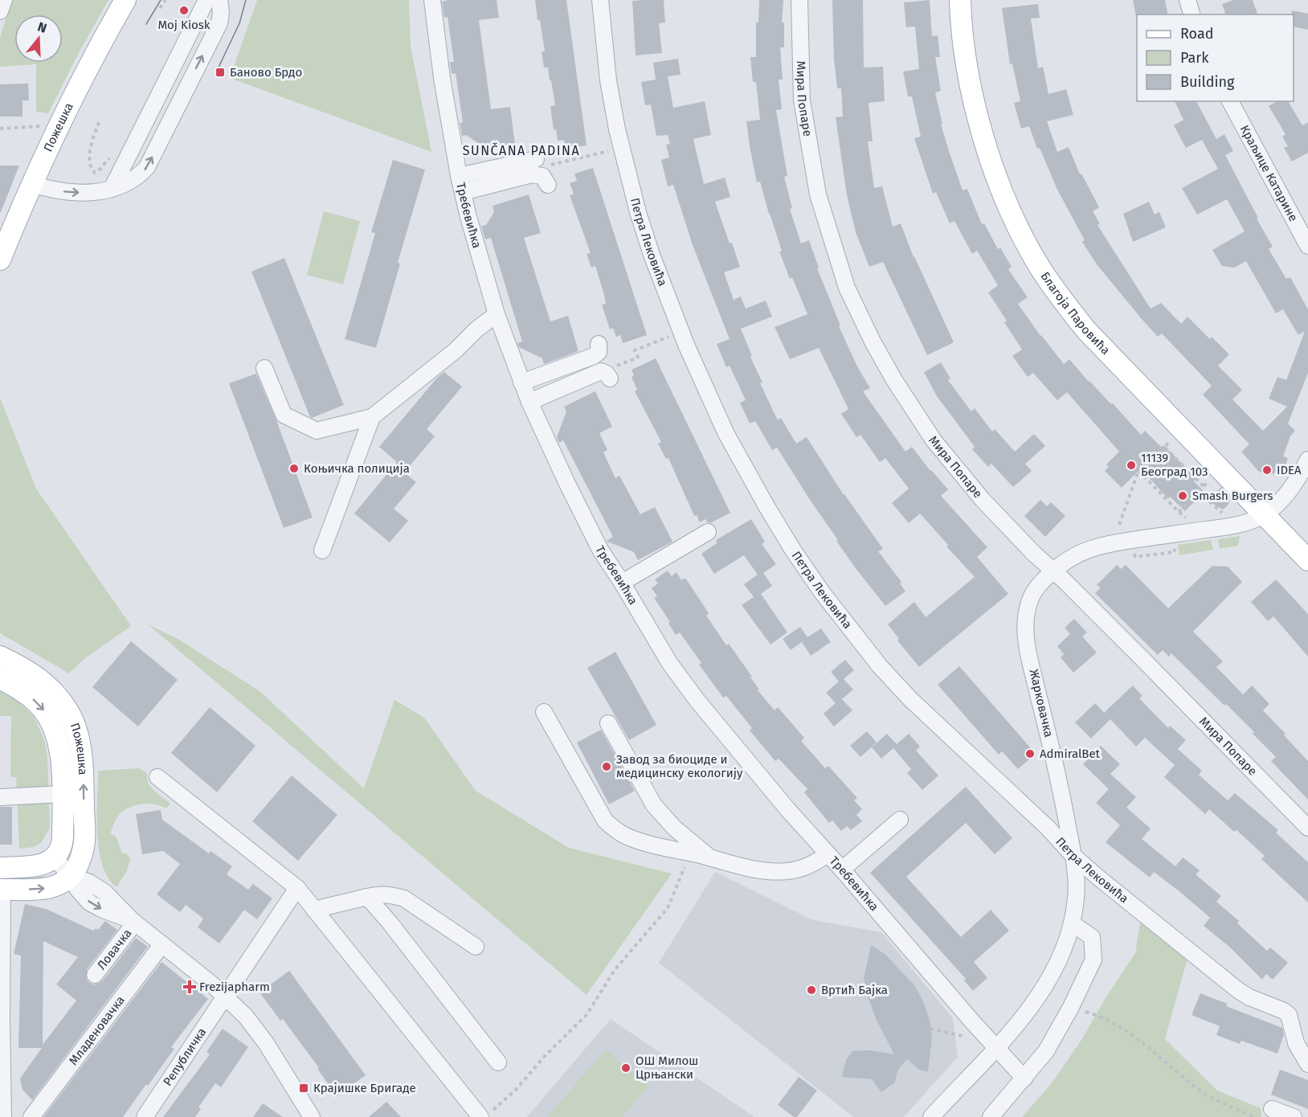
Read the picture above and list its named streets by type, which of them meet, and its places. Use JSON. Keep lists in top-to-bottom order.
{
  "streets": {
    "main road": ["Пожешка", "Благоја Паровића"],
    "street": [
      "Мира Попаре",
      "Краљице Катарине",
      "Требевићка",
      "Петра Лековића",
      "Жарковачка",
      "Ловачка",
      "Младеновачка",
      "Републичка"
    ]
  },
  "crossings": [
    ["Мира Попаре", "Жарковачка"],
    ["Требевићка", "Жарковачка"],
    ["Петра Лековића", "Жарковачка"],
    ["Благоја Паровића", "Жарковачка"]
  ],
  "districts": ["SUNČANA PADINA"],
  "places": {
    "other": [
      "Moj Kiosk",
      "11139 Београд 103",
      "Коњичка полиција",
      "IDEA",
      "Smash Burgers",
      "AdmiralBet",
      "Завод за биоциде и медицинску екологију",
      "Вртић Бајка",
      "ОШ Милош Црњански"
    ],
    "transit": ["Баново Брдо", "Крајишке Бригаде"],
    "health": ["Frezijapharm"]
  },
  "legend": ["Road", "Park", "Building"],
  "north": "top"
}
